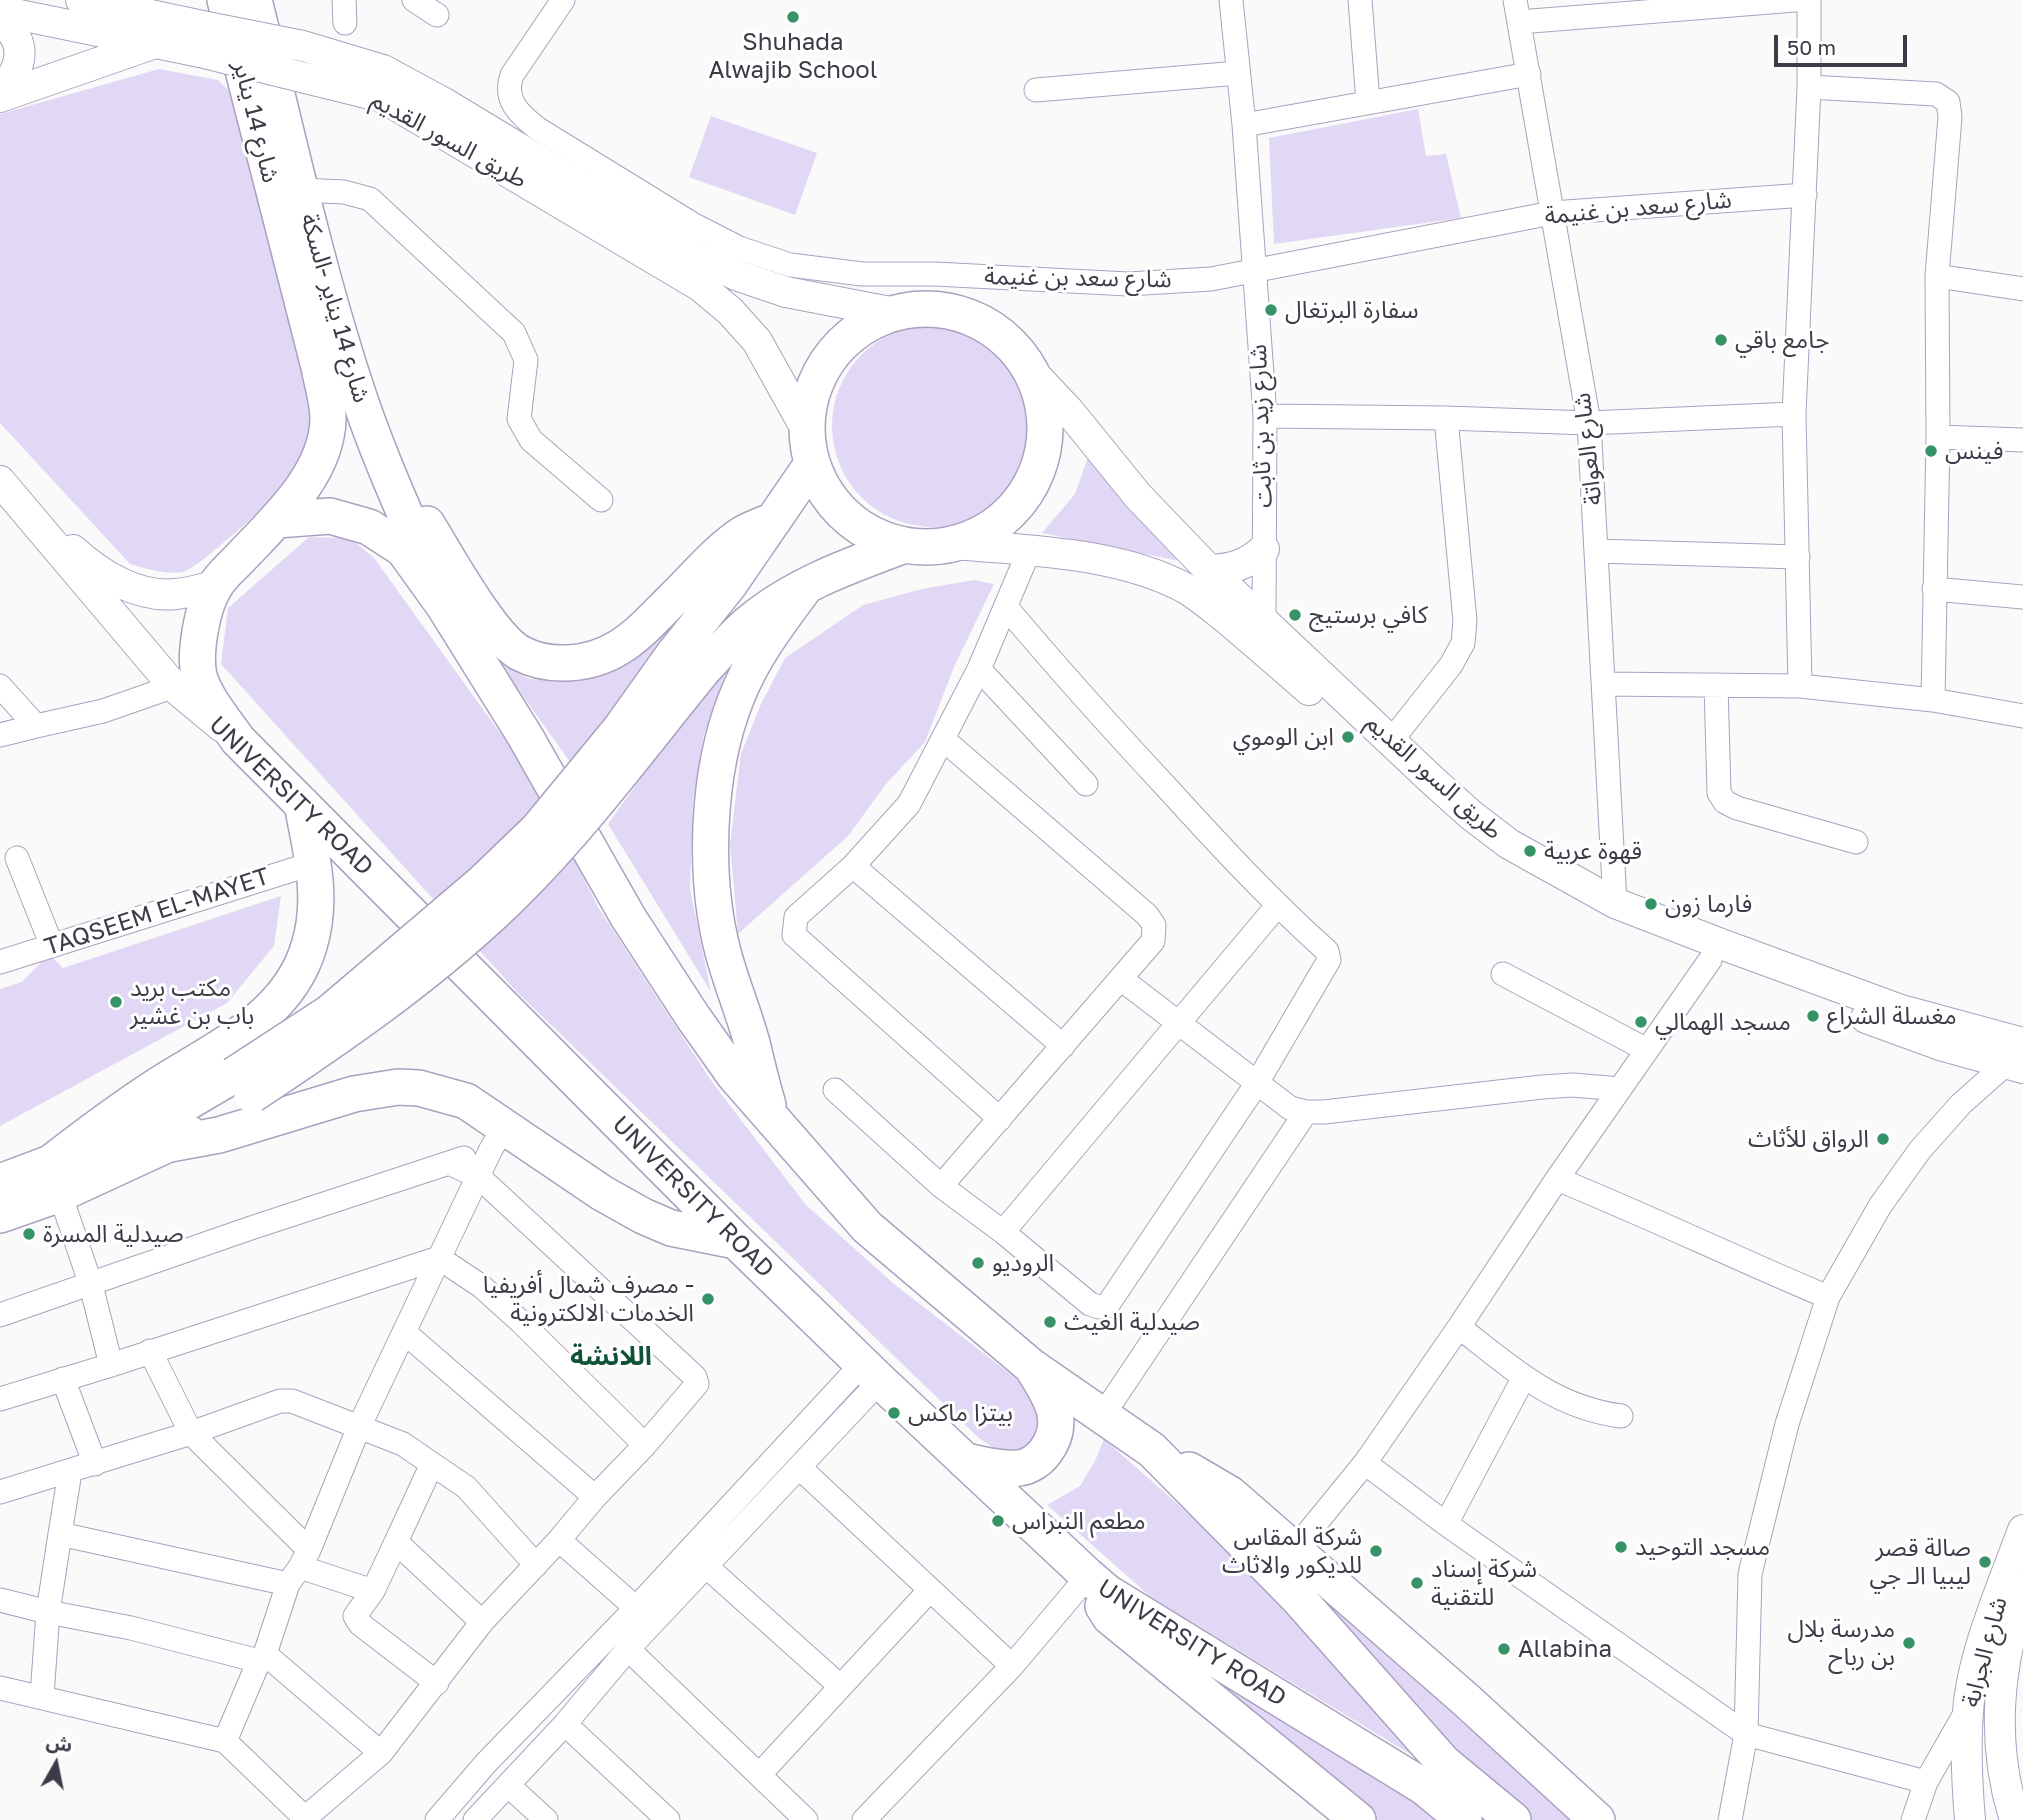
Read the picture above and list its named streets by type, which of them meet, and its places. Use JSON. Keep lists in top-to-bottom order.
{
  "streets": {
    "highway": ["شارع 14 يناير", "شارع 14 يناير -السكة", "UNIVERSITY ROAD"],
    "main road": ["طريق السور القديم", "شارع الجرابة"],
    "street": [
      "شارع سعد بن غنيمة",
      "شارع زيد بن ثابت",
      "شارع العواتة",
      "TAQSEEM EL-MAYET"
    ]
  },
  "crossings": [
    ["طريق السور القديم", "شارع زيد بن ثابت"],
    ["طريق السور القديم", "شارع العواتة"],
    ["شارع سعد بن غنيمة", "شارع زيد بن ثابت"],
    ["شارع سعد بن غنيمة", "شارع العواتة"]
  ],
  "districts": ["اللانشة"],
  "places": [
    "Shuhada Alwajib School",
    "سفارة البرتغال",
    "جامع باقي",
    "فينس",
    "كافي برستيج",
    "ابن الوموي",
    "قهوة عربية",
    "فارما زون",
    "مكتب بريد باب بن غشير",
    "مغسلة الشراع",
    "مسجد الهمالي",
    "الرواق للأثاث",
    "صيدلية المسرة",
    "الروديو",
    "مصرف شمال أفريفيا - الخدمات الالكترونية",
    "صيدلية الغيث",
    "بيتزا ماكس",
    "مطعم النبراس",
    "مسجد التوحيد",
    "شركة المقاس للديكور والاثاث",
    "صالة قصر ليبيا الـ جي",
    "شركة إسناد للتقنية",
    "مدرسة بلال بن رباح",
    "Allabina"
  ],
  "scale_bar": "50 m",
  "north": "top"
}
